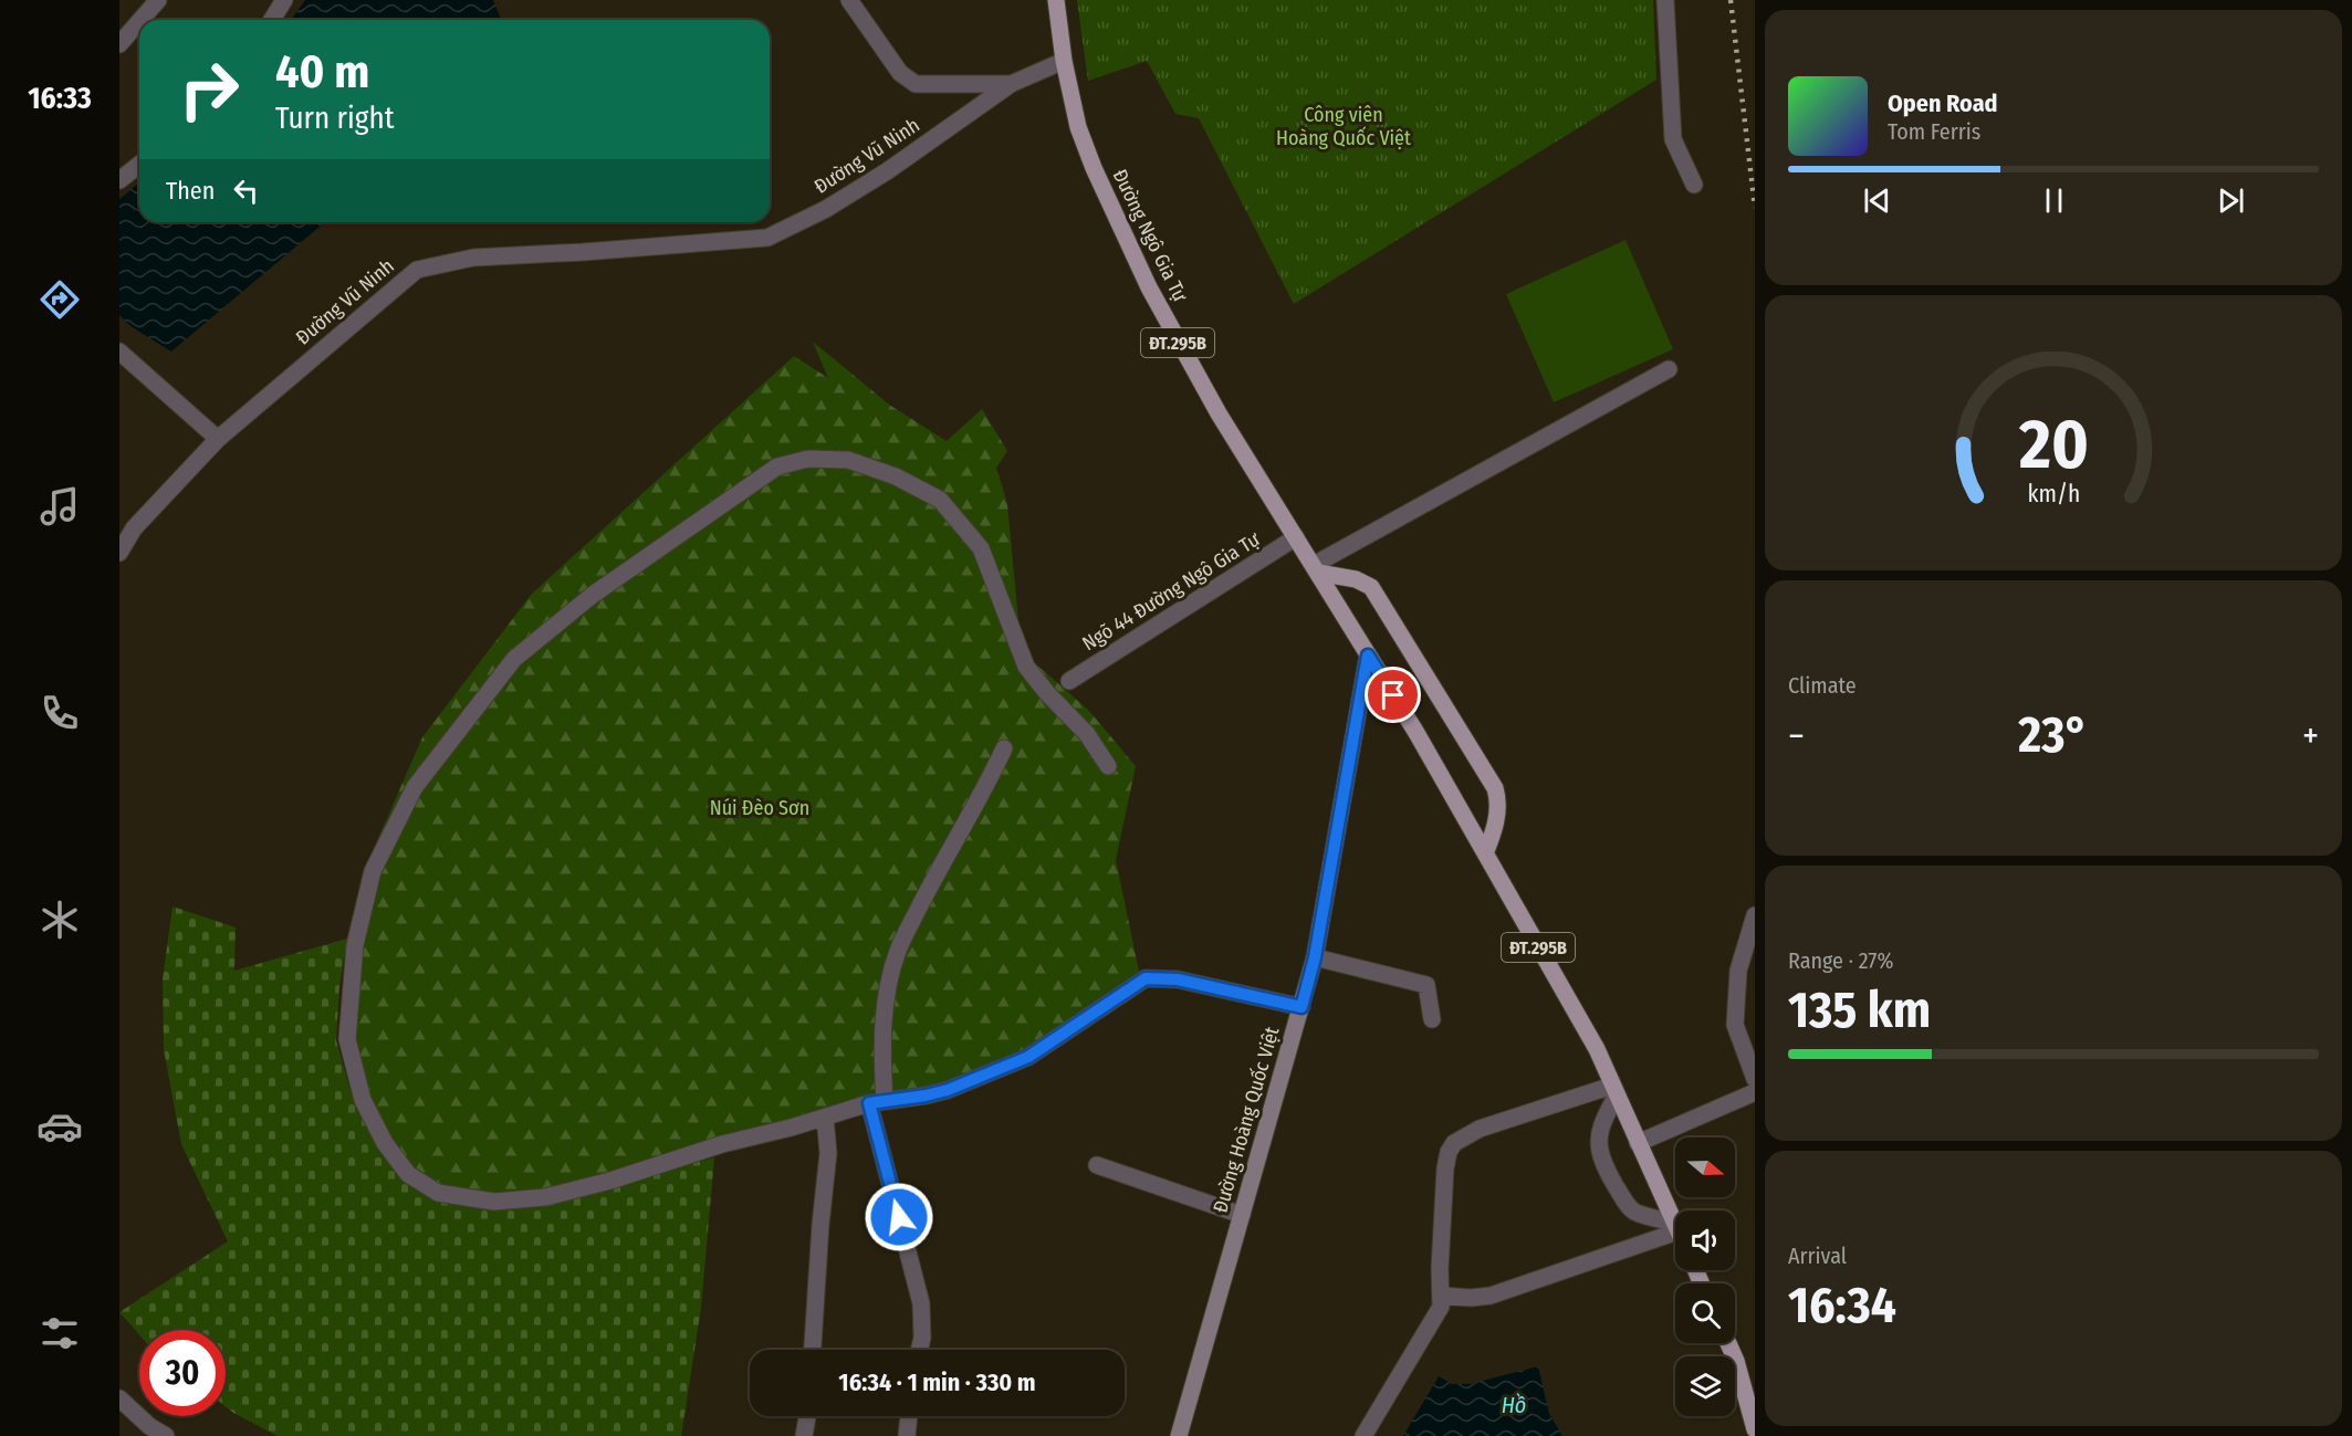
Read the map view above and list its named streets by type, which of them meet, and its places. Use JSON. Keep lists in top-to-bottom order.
{
  "streets": {
    "main road": ["Đường Ngô Gia Tự", "ĐT.295B", "Đường Hoàng Quốc Việt"],
    "street": ["Đường Vũ Ninh", "Ngõ 44 Đường Ngô Gia Tự"]
  },
  "crossings": [
    ["Đường Vũ Ninh", "Đường Ngô Gia Tự"],
    ["Đường Ngô Gia Tự", "ĐT.295B"],
    ["Đường Ngô Gia Tự", "Ngõ 44 Đường Ngô Gia Tự"],
    ["Đường Ngô Gia Tự", "Đường Hoàng Quốc Việt"],
    ["ĐT.295B", "Đường Hoàng Quốc Việt"]
  ],
  "water": ["Hồ"],
  "parks": ["Công viên Hoàng Quốc Việt", "Núi Đèo Sơn"],
  "north": "right",
  "page": {
    "tabs": "16:33",
    "turn": ["40 m", "Turn right"],
    "song": ["Open Road", "Tom Ferris"],
    "then": "Then",
    "tile": [
      "Climate",
      ["Range · 27%", "135 km"],
      ["Arrival", "16:34"]
    ],
    "heat": ["−", "23°", "+"],
    "limit": "30",
    "trip": "16:34 · 1 min · 330 m",
    "gauge": ["20", "km/h"]
  }
}
